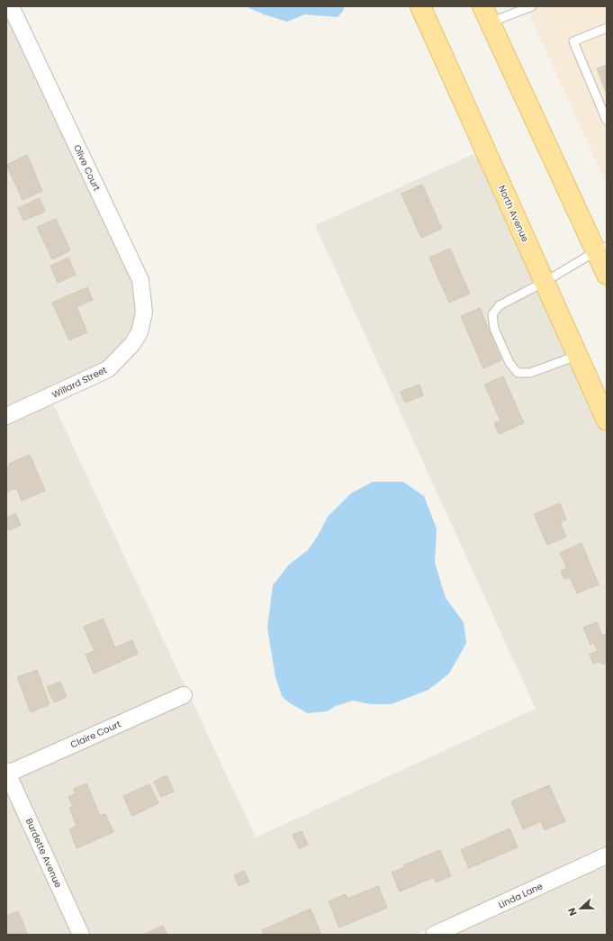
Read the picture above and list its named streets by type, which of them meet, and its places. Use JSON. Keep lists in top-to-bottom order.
{
  "streets": {
    "main road": ["North Avenue"],
    "street": [
      "Olive Court",
      "Willard Street",
      "Claire Court",
      "Burdette Avenue",
      "Linda Lane"
    ]
  },
  "crossings": [
    ["Olive Court", "Willard Street"],
    ["Claire Court", "Burdette Avenue"]
  ],
  "north": "left"
}
